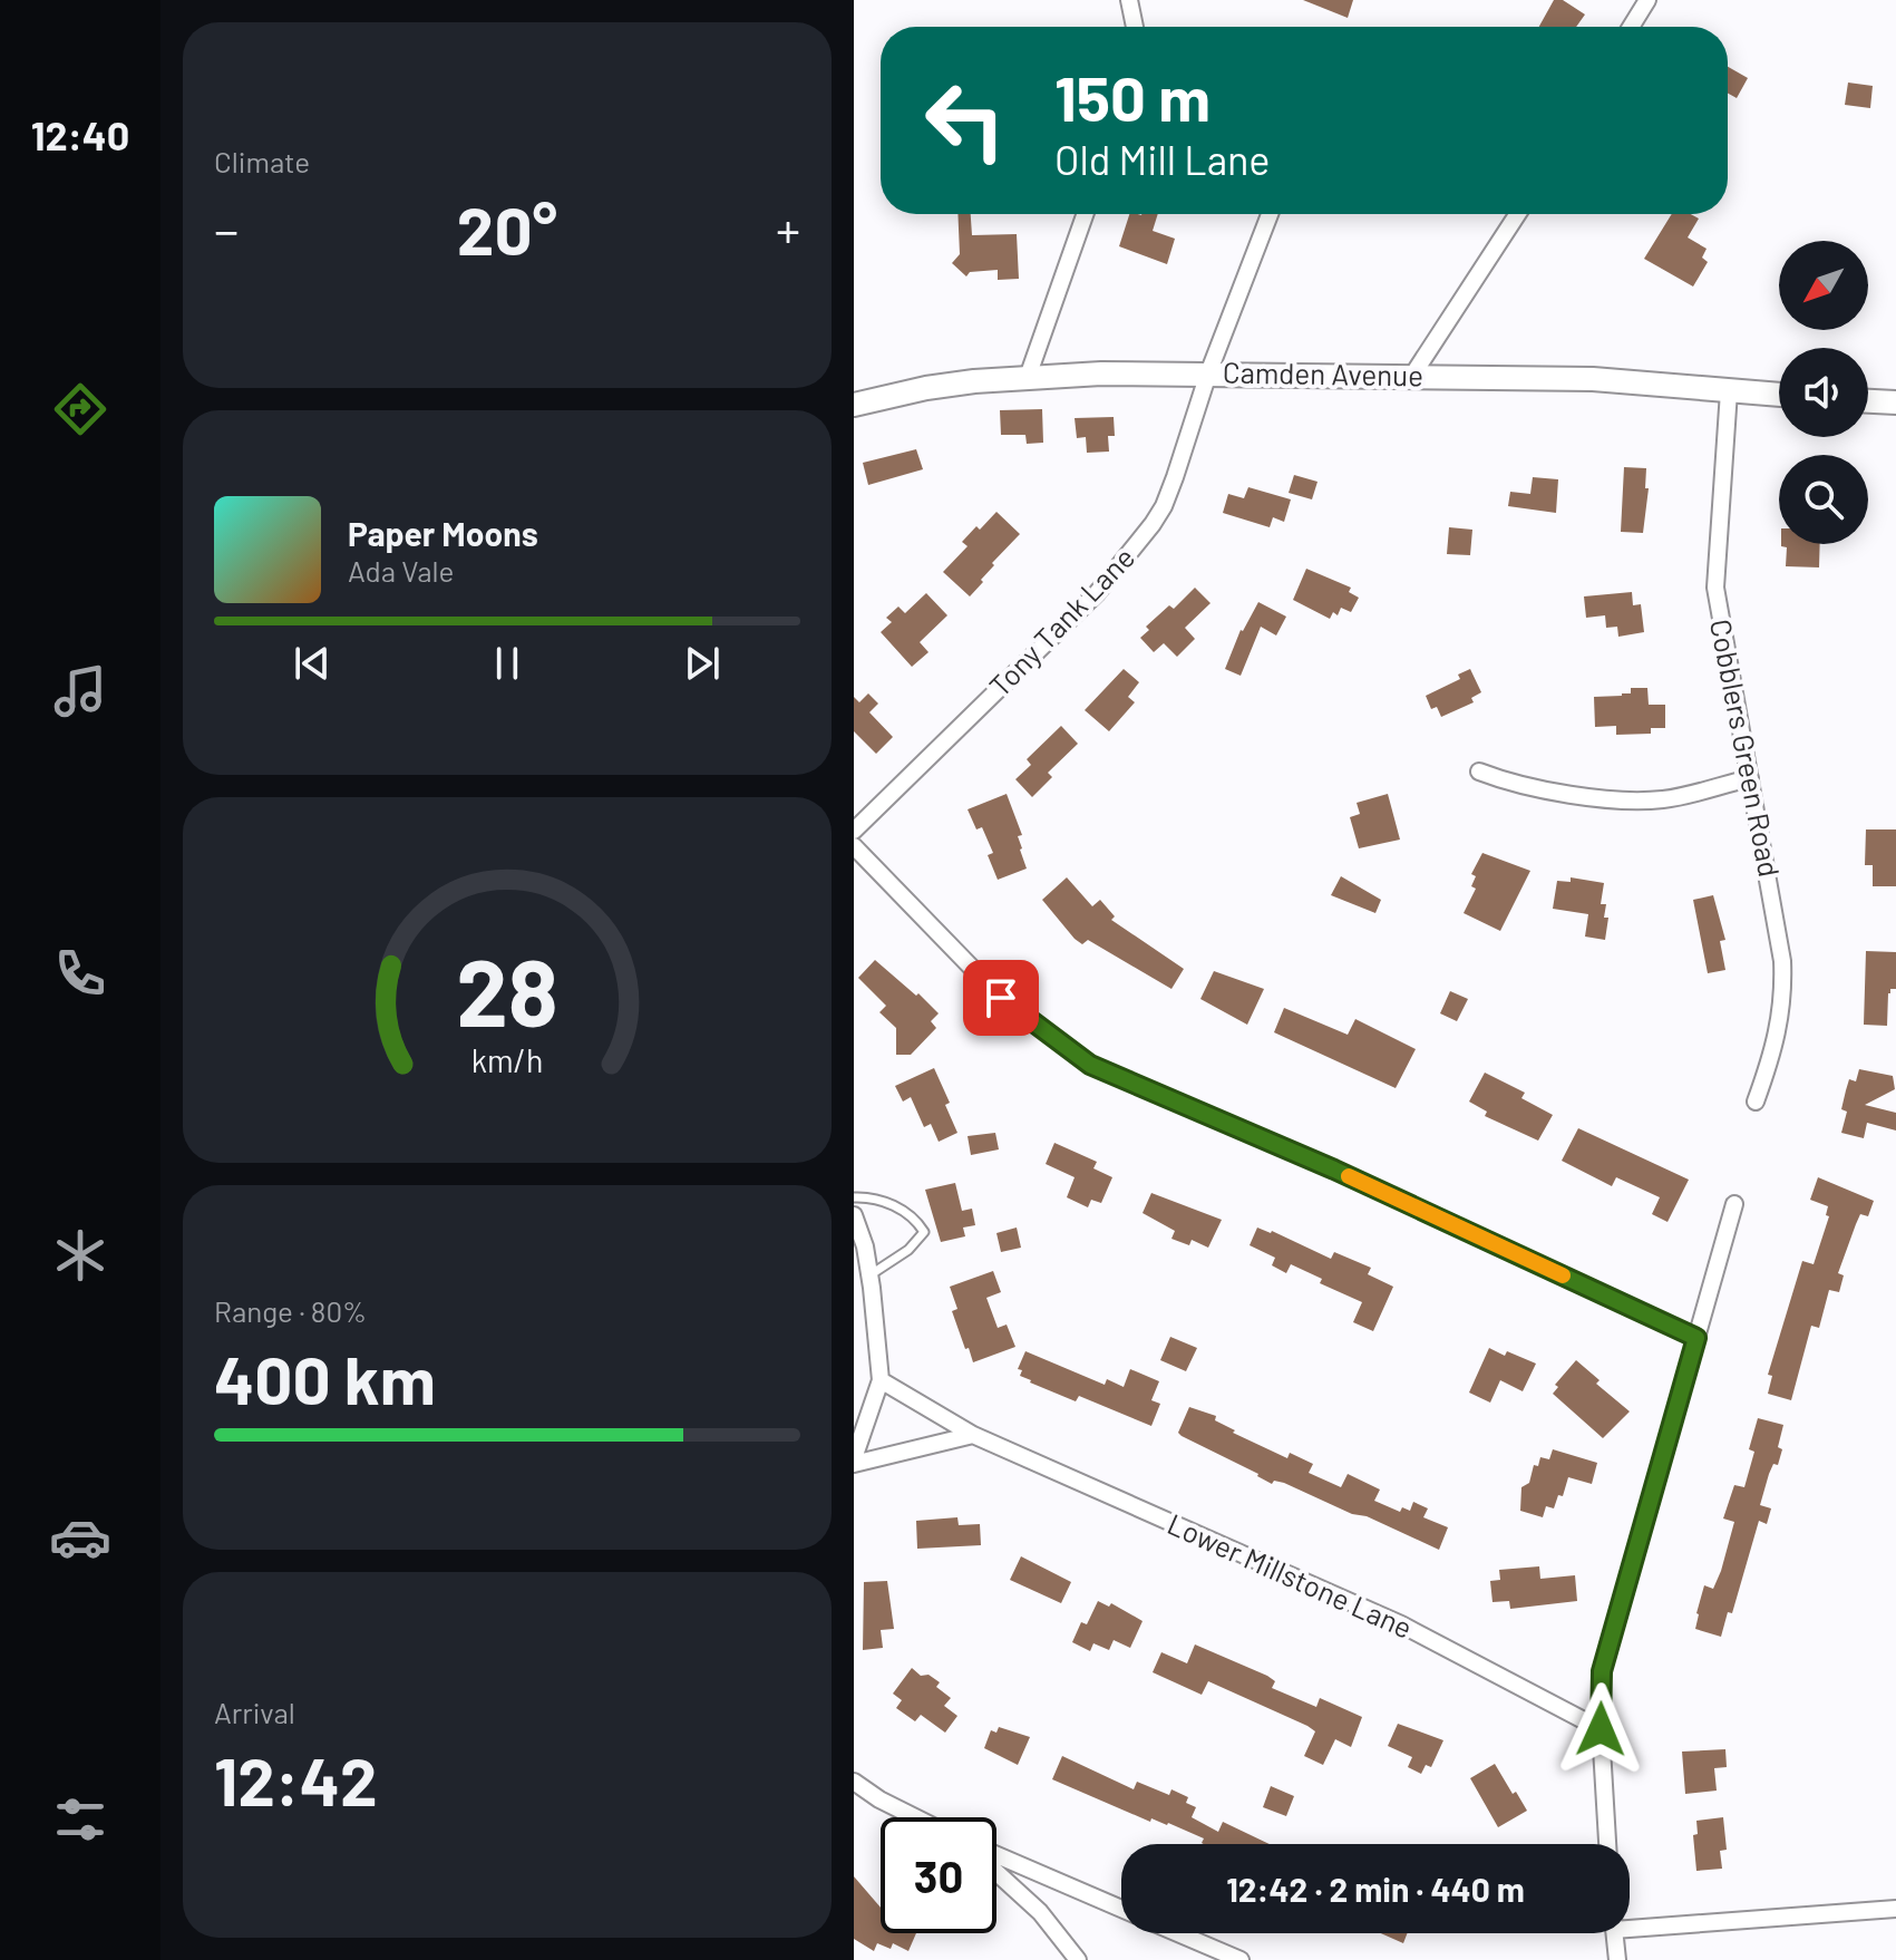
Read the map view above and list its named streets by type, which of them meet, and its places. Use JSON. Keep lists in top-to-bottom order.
{
  "streets": {
    "street": [
      "Camden Avenue",
      "Tony Tank Lane",
      "Cobblers Green Road",
      "Lower Millstone Lane"
    ]
  },
  "crossings": [
    ["Camden Avenue", "Tony Tank Lane"],
    ["Camden Avenue", "Cobblers Green Road"]
  ],
  "north": "bottom left",
  "page": {
    "tabs": "12:40",
    "tile": [
      "Climate",
      ["Range · 80%", "400 km"],
      ["Arrival", "12:42"]
    ],
    "turn": ["150 m", "Old Mill Lane"],
    "heat": ["−", "20°", "+"],
    "song": ["Paper Moons", "Ada Vale"],
    "limit": "30",
    "trip": "12:42 · 2 min · 440 m",
    "gauge": ["28", "km/h"]
  }
}
